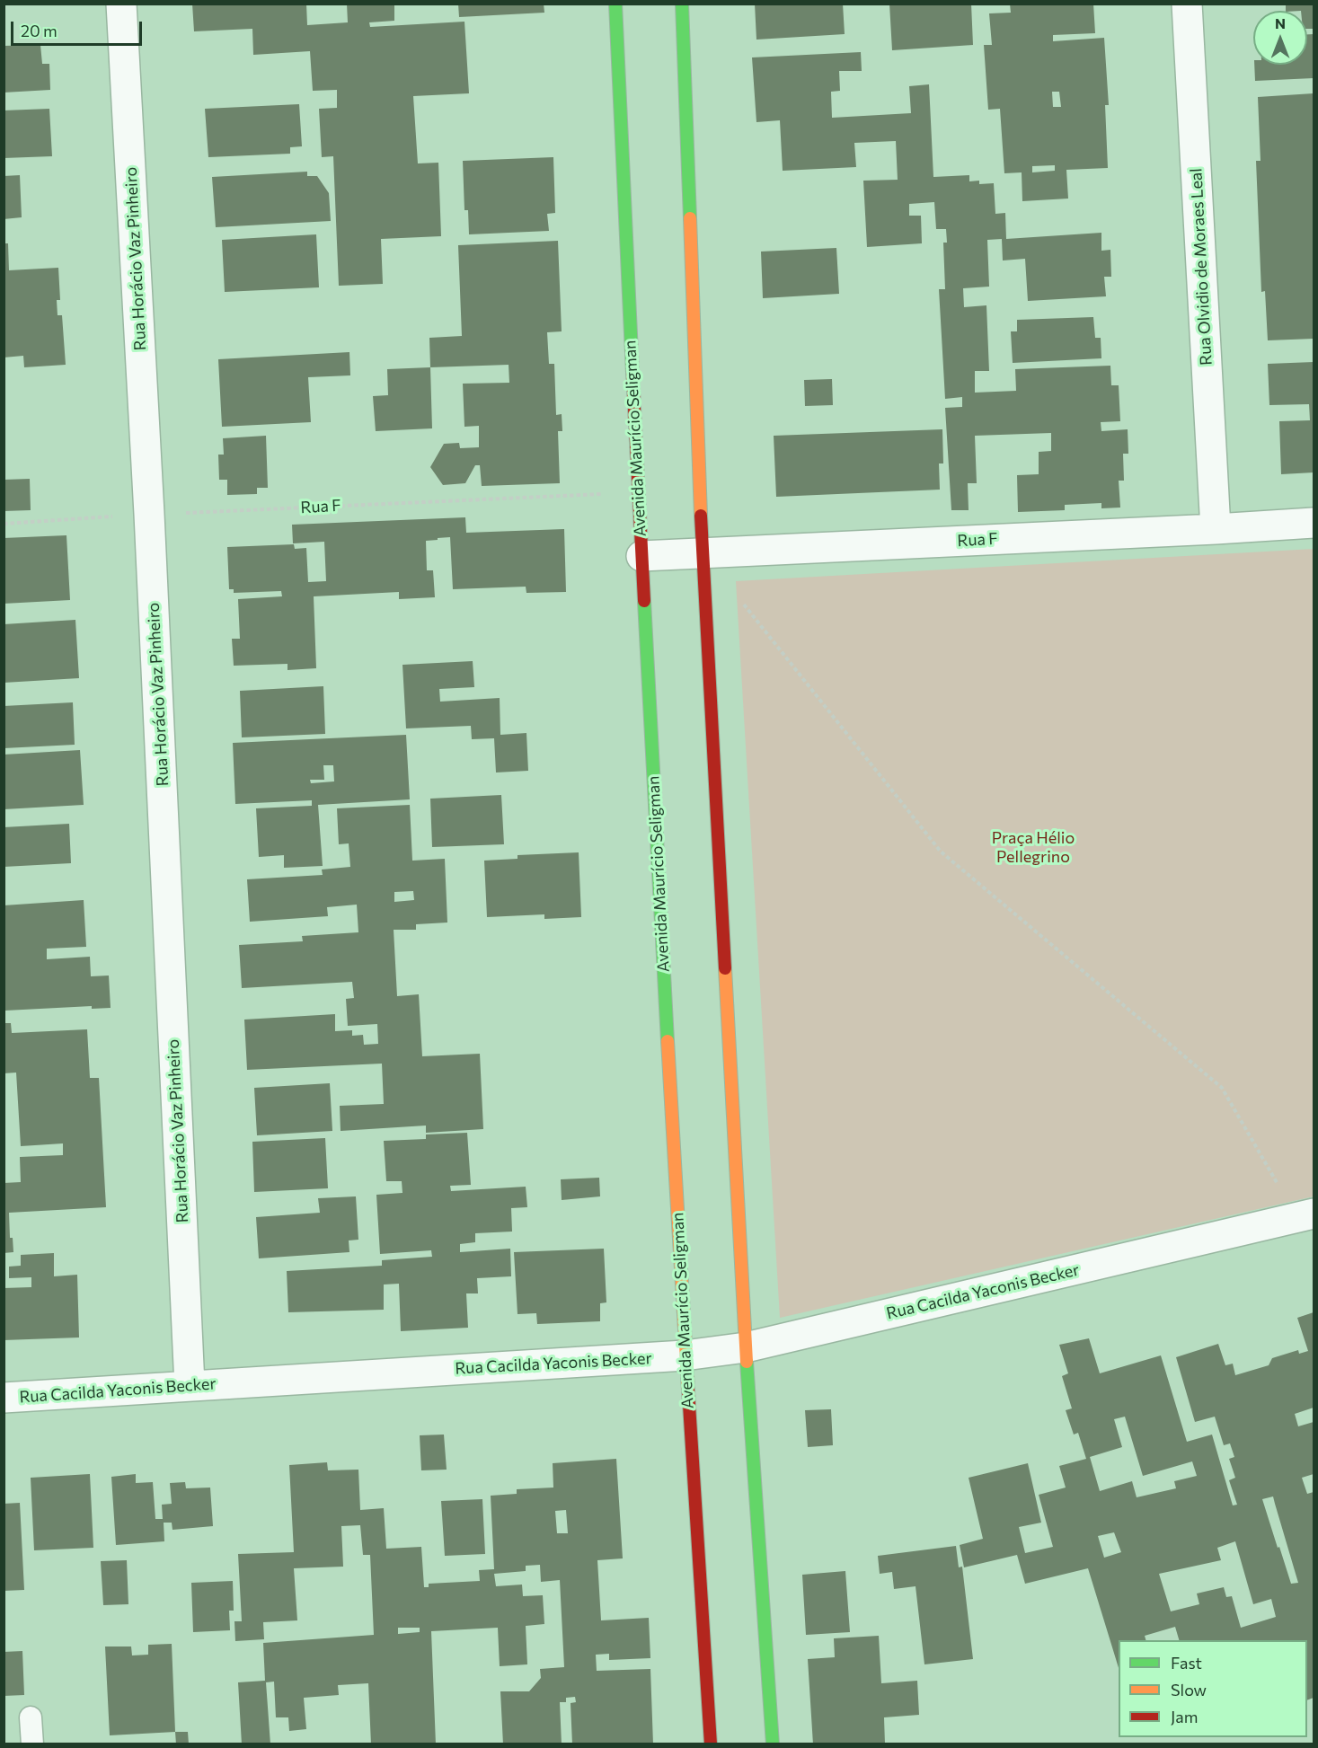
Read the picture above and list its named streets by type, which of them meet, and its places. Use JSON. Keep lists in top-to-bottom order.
{
  "streets": {
    "main road": ["Avenida Maurício Seligman"],
    "street": [
      "Rua Horácio Vaz Pinheiro",
      "Rua Olvidio de Moraes Leal",
      "Rua F",
      "Rua Cacilda Yaconis Becker"
    ]
  },
  "crossings": [
    ["Rua Horácio Vaz Pinheiro", "Rua F"],
    ["Rua Horácio Vaz Pinheiro", "Rua Cacilda Yaconis Becker"],
    ["Rua Olvidio de Moraes Leal", "Rua F"],
    ["Avenida Maurício Seligman", "Rua F"],
    ["Avenida Maurício Seligman", "Rua Cacilda Yaconis Becker"]
  ],
  "parks": ["Praça Hélio Pellegrino"],
  "legend": ["Fast", "Slow", "Jam"],
  "scale_bar": "20 m",
  "north": "top"
}
